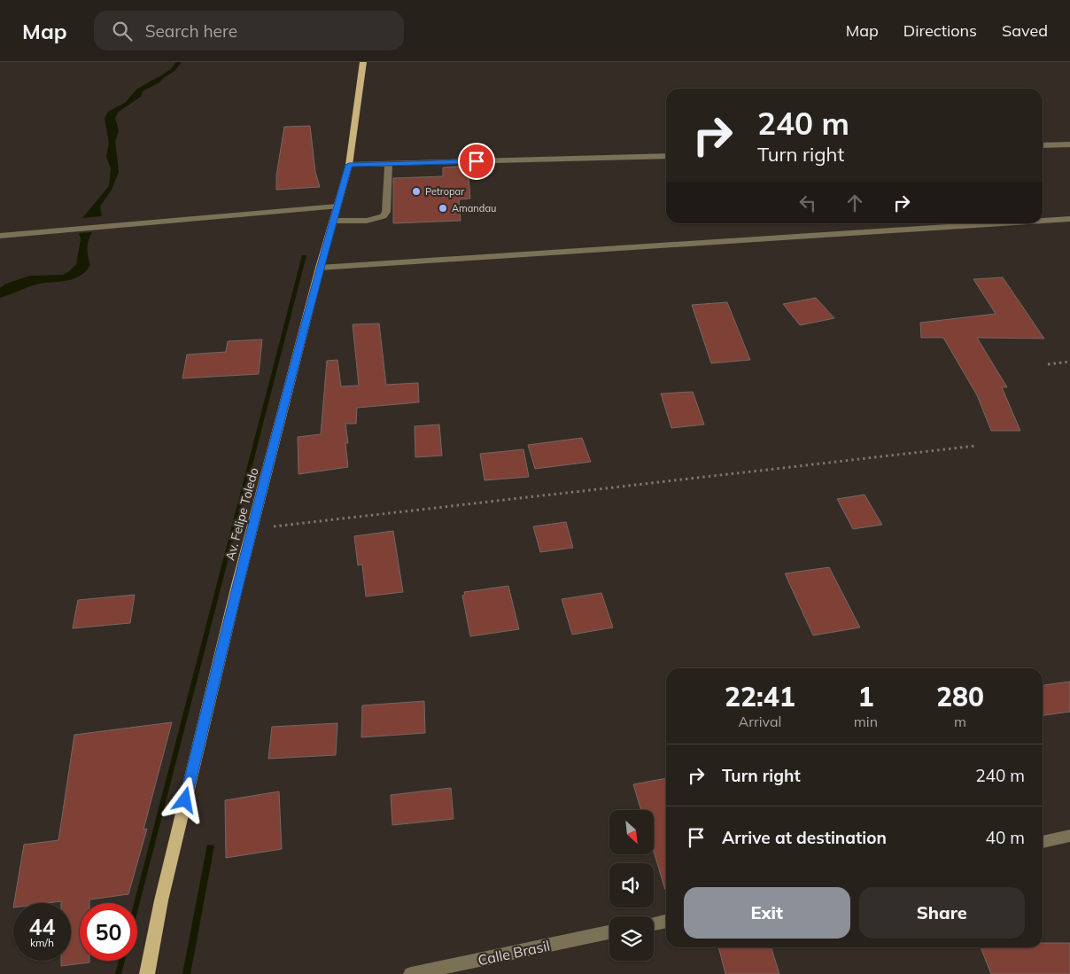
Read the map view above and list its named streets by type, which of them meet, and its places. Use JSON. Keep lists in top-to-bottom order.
{
  "streets": {
    "main road": ["Av. Felipe Toledo"],
    "street": ["Calle Brasil"]
  },
  "places": ["Petropar", "Amandau"],
  "north": "bottom right",
  "page": {
    "header": "Map",
    "search": "Search here",
    "nav": ["Map", "Directions", "Saved"],
    "turn": ["240 m", "Turn right"],
    "eta": [
      "22:41",
      "Arrival",
      "1",
      "min",
      "280",
      "m"
    ],
    "list": [
      {
        "name": "Turn right",
        "value": "240 m"
      },
      {
        "name": "Arrive at destination",
        "value": "40 m"
      }
    ],
    "buttons": ["Exit", "Share"],
    "speed": "44 km/h",
    "limit": "50"
  }
}
